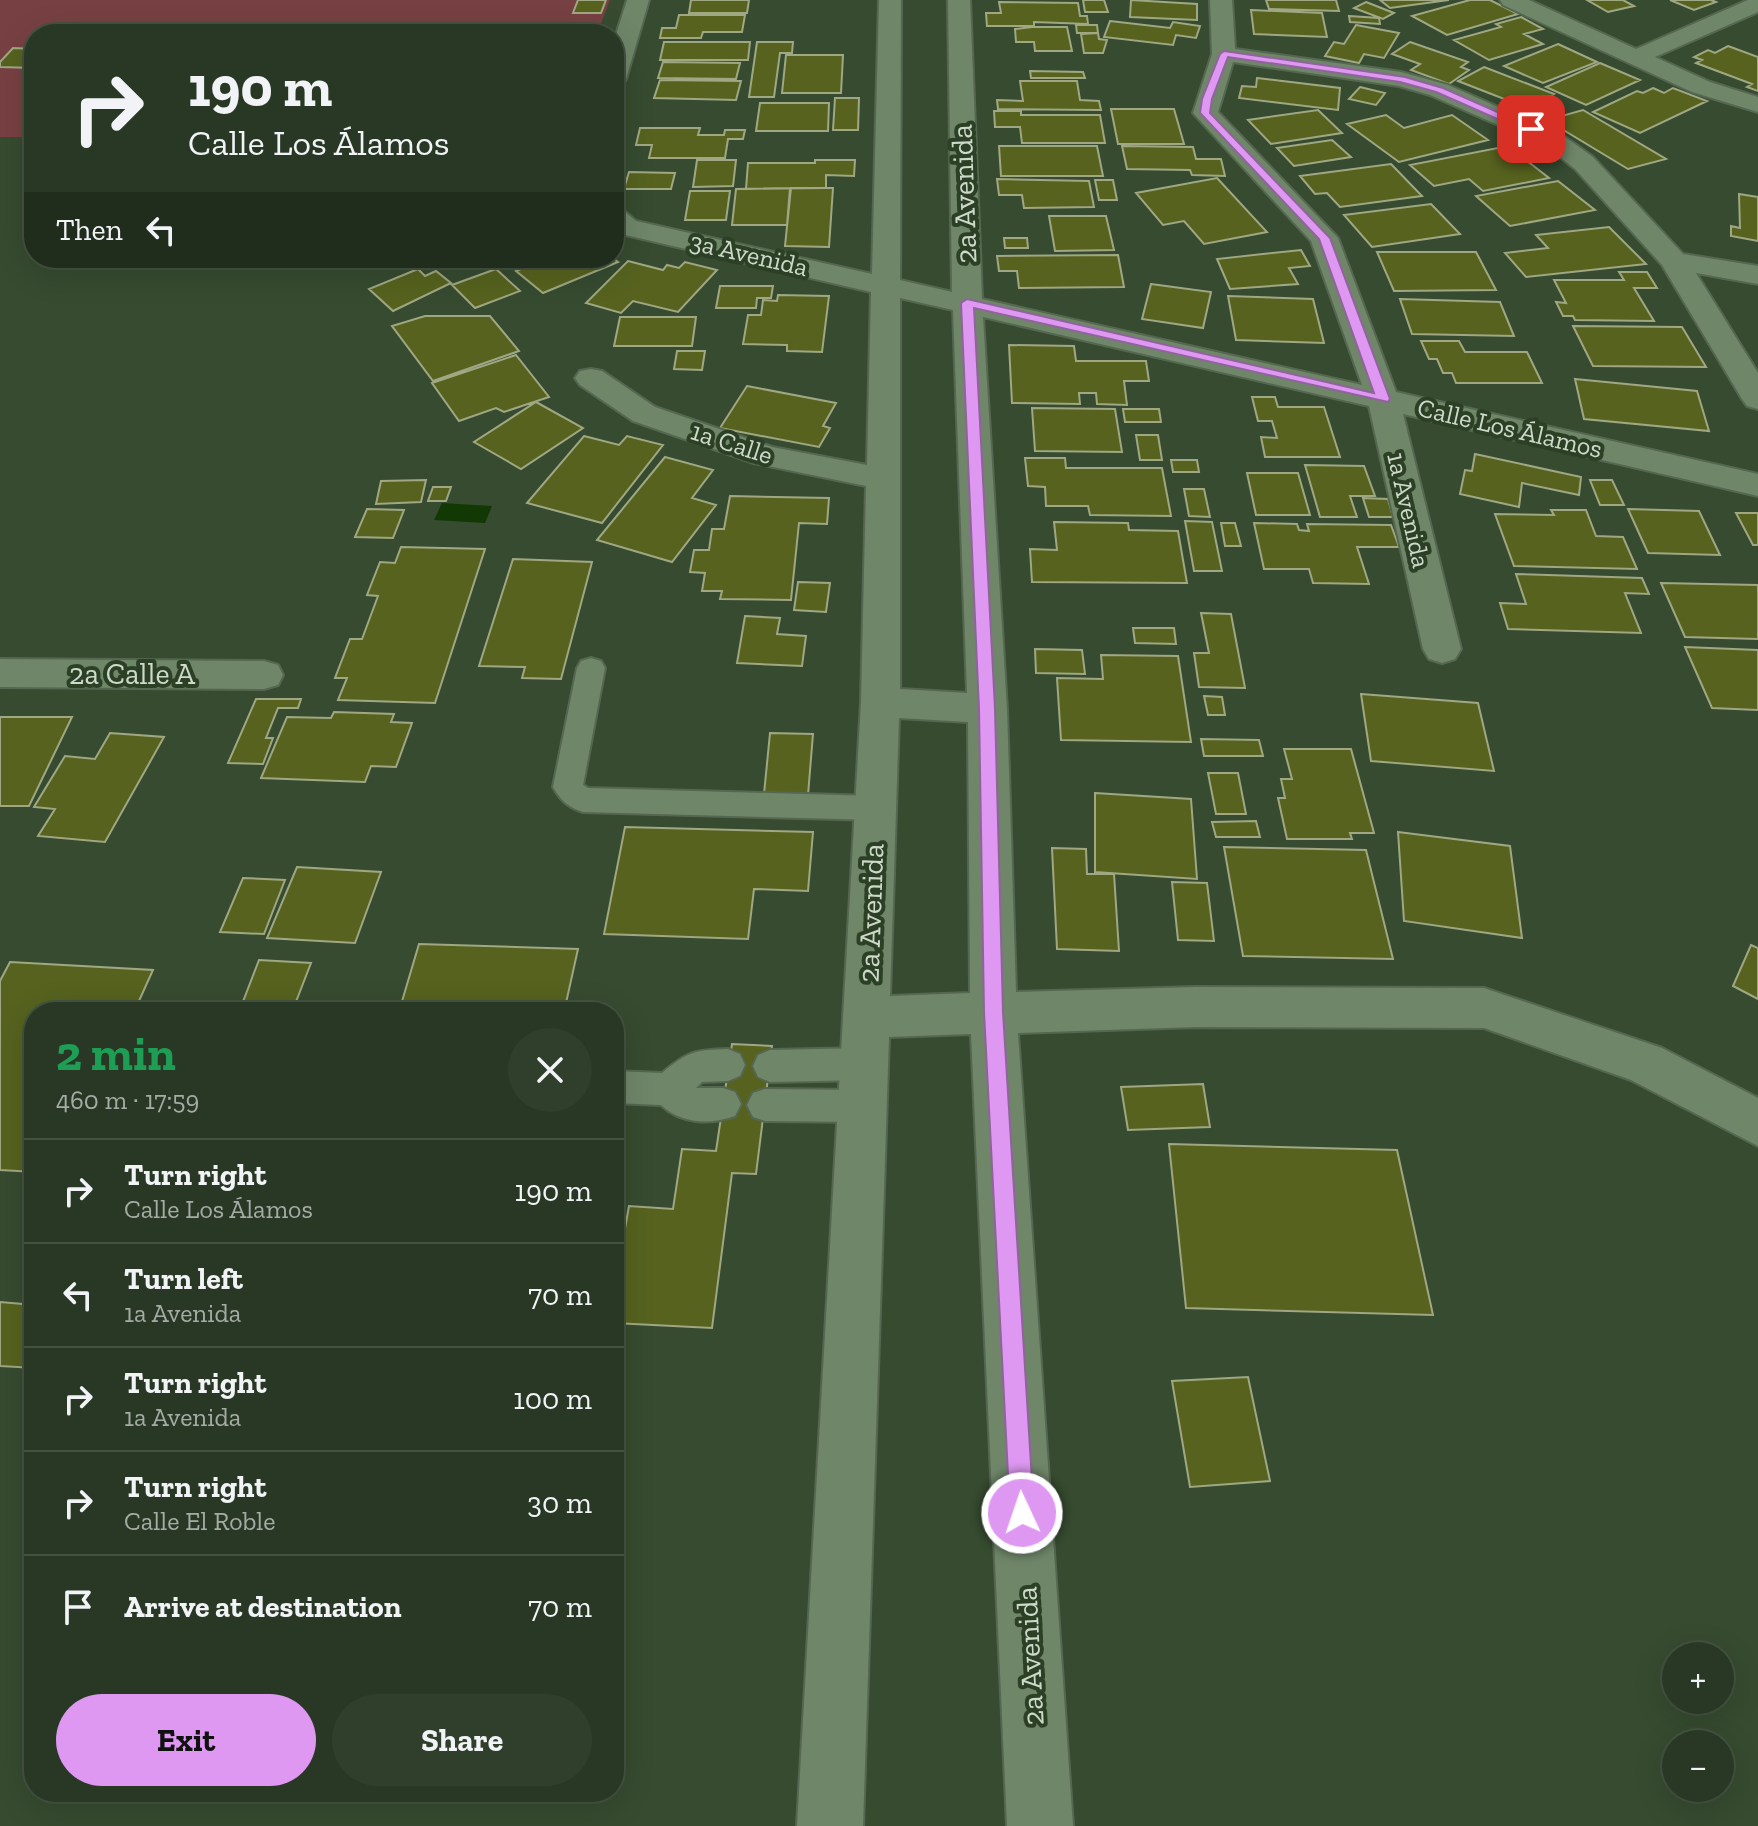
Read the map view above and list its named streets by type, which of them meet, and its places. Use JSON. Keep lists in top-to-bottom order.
{
  "streets": {
    "street": [
      "2a Avenida",
      "3a Avenida",
      "Calle Los Álamos",
      "1a Calle",
      "1a Avenida",
      "2a Calle A"
    ]
  },
  "crossings": [
    ["2a Avenida", "3a Avenida"],
    ["2a Avenida", "Calle Los Álamos"],
    ["2a Avenida", "1a Calle"],
    ["3a Avenida", "Calle Los Álamos"],
    ["Calle Los Álamos", "1a Avenida"]
  ],
  "page": {
    "turn": ["190 m", "Calle Los Álamos"],
    "then": "Then",
    "heading": ["2 min", "460 m · 17:59"],
    "list": [
      {
        "name": "Turn right",
        "note": "Calle Los Álamos",
        "value": "190 m"
      },
      {
        "name": "Turn left",
        "note": "1a Avenida",
        "value": "70 m"
      },
      {
        "name": "Turn right",
        "note": "1a Avenida",
        "value": "100 m"
      },
      {
        "name": "Turn right",
        "note": "Calle El Roble",
        "value": "30 m"
      },
      {
        "name": "Arrive at destination",
        "value": "70 m"
      }
    ],
    "map_buttons": ["+", "−"],
    "buttons": ["Exit", "Share"]
  }
}
